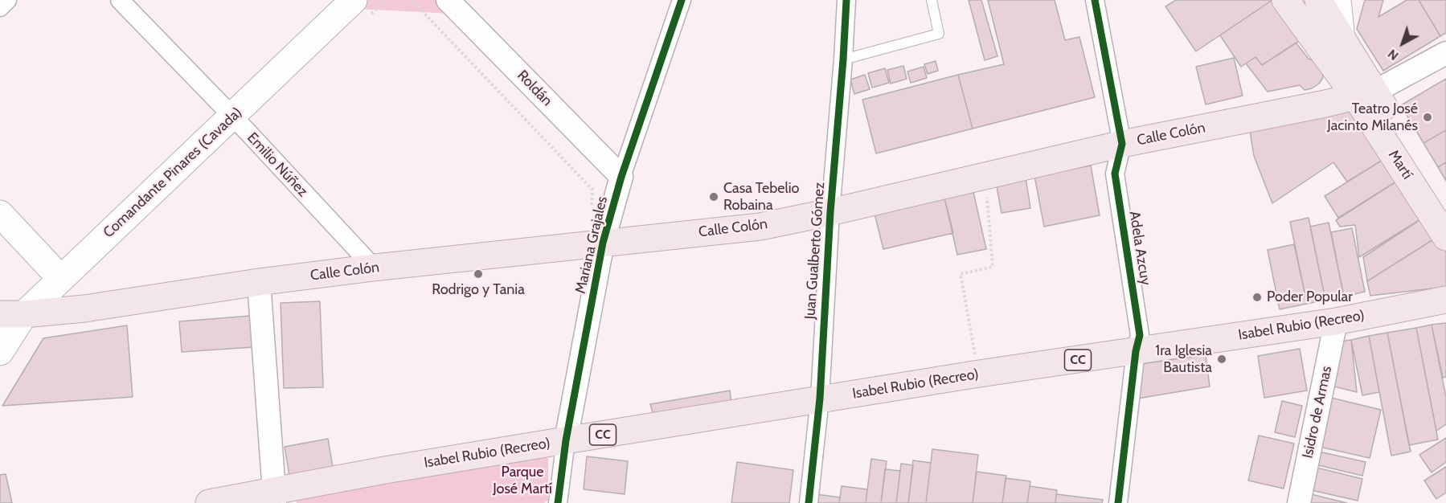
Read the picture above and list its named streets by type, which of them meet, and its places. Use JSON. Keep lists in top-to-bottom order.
{
  "streets": {
    "main road": [
      "Calle Colón",
      "Martí",
      "Comandante Pinares (Cavada)",
      "Isabel Rubio (Recreo)",
      "CC"
    ],
    "street": [
      "Roldán",
      "Emilio Núñez",
      "Mariana Grajales",
      "Adela Azcuy",
      "Juan Gualberto Gómez",
      "Isidro de Armas"
    ]
  },
  "crossings": [
    ["Roldán", "Mariana Grajales"],
    ["Calle Colón", "Emilio Núñez"],
    ["Calle Colón", "Martí"],
    ["Calle Colón", "Comandante Pinares (Cavada)"],
    ["Calle Colón", "Mariana Grajales"],
    ["Calle Colón", "Adela Azcuy"],
    ["Calle Colón", "Juan Gualberto Gómez"],
    ["Emilio Núñez", "Comandante Pinares (Cavada)"],
    ["Mariana Grajales", "Isabel Rubio (Recreo)"],
    ["Adela Azcuy", "Isabel Rubio (Recreo)"],
    ["Juan Gualberto Gómez", "Isabel Rubio (Recreo)"],
    ["Isabel Rubio (Recreo)", "CC"],
    ["Isabel Rubio (Recreo)", "Isidro de Armas"]
  ],
  "parks": ["Parque José Martí"],
  "places": [
    "Teatro José Jacinto Milanés",
    "Casa Tebelio Robaina",
    "Rodrigo y Tania",
    "Poder Popular",
    "1ra Iglesia Bautista"
  ],
  "north": "bottom left"
}
